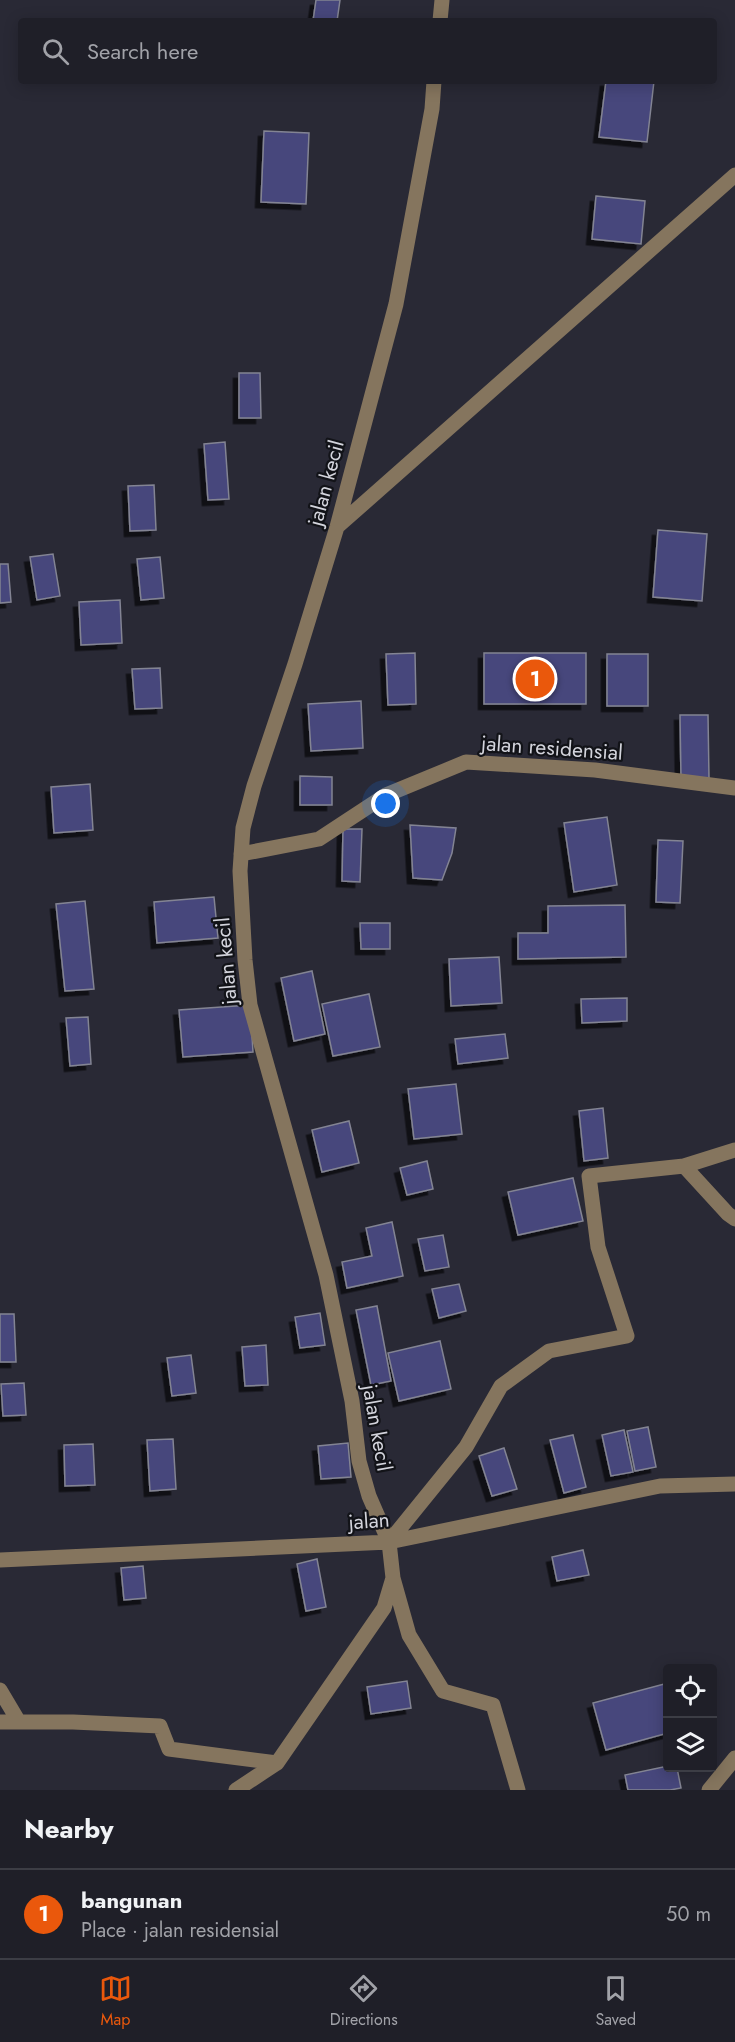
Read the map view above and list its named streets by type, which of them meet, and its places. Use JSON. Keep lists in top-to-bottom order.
{
  "streets": {
    "street": ["jalan kecil", "jalan residensial", "jalan"]
  },
  "crossings": [
    ["jalan kecil", "jalan residensial"],
    ["jalan kecil", "jalan"]
  ],
  "page": {
    "search": "Search here",
    "pins": "1",
    "heading": "Nearby",
    "list": [
      {
        "mark": "1",
        "name": "bangunan",
        "note": "Place · jalan residensial",
        "value": "50 m"
      }
    ],
    "nav": ["Map", "Directions", "Saved"]
  }
}
